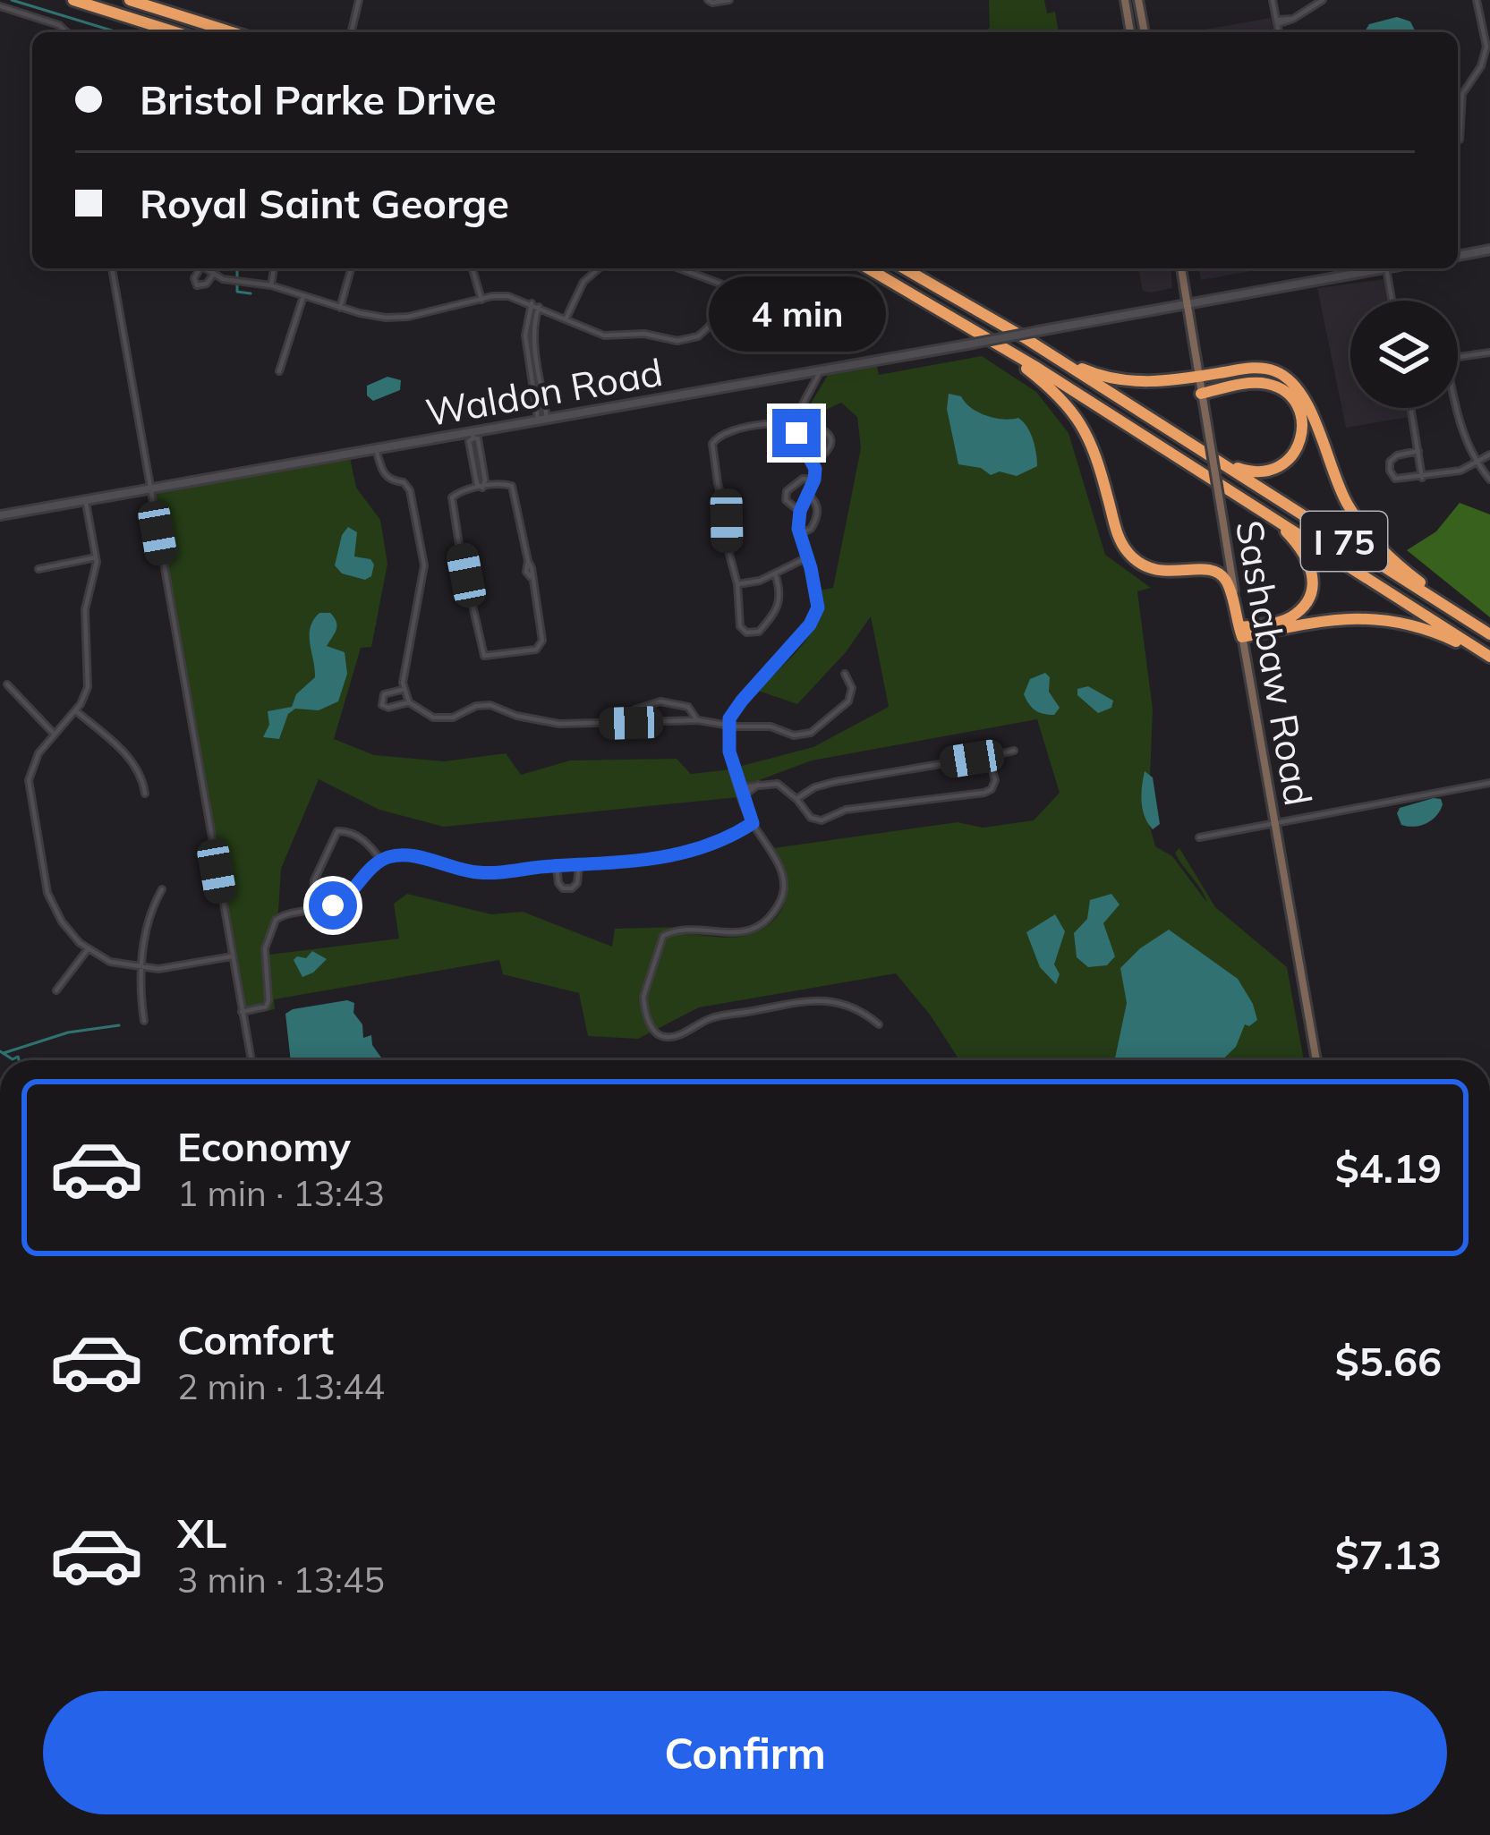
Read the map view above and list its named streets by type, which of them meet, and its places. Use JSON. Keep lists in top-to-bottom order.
{
  "streets": {
    "highway": ["I 75"],
    "main road": ["Sashabaw Road"],
    "street": ["Waldon Road"]
  },
  "crossings": [
    ["Waldon Road", "I 75"],
    ["Waldon Road", "Sashabaw Road"]
  ],
  "page": {
    "banner": ["Bristol Parke Drive", "Royal Saint George"],
    "bubble": "4 min",
    "list": [
      {
        "name": "Economy",
        "note": "1 min · 13:43",
        "value": "$4.19"
      },
      {
        "name": "Comfort",
        "note": "2 min · 13:44",
        "value": "$5.66"
      },
      {
        "name": "XL",
        "note": "3 min · 13:45",
        "value": "$7.13"
      }
    ],
    "buttons": "Confirm"
  }
}
